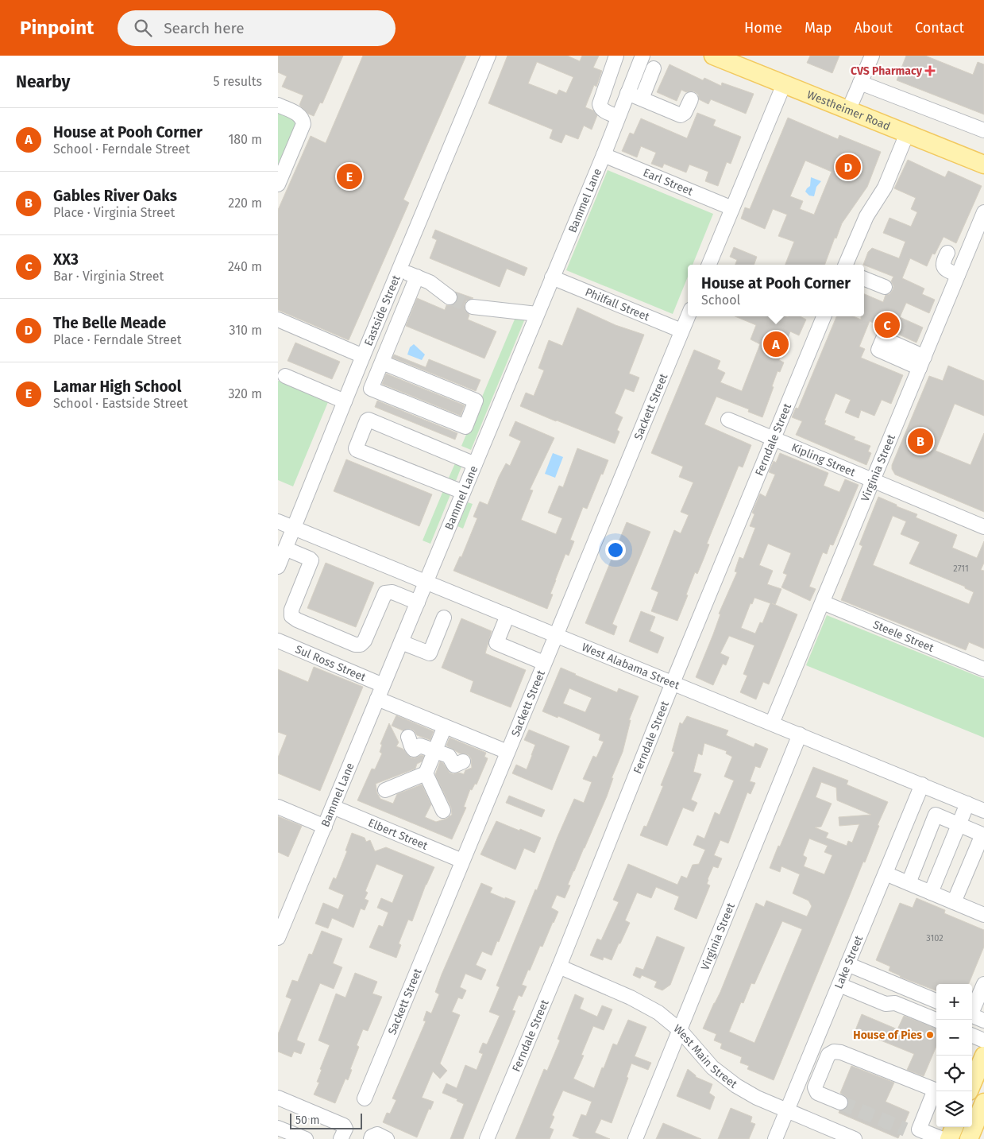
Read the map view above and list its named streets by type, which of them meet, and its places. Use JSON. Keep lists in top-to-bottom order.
{
  "streets": {
    "main road": ["Westheimer Road"],
    "street": [
      "Earl Street",
      "Bammel Lane",
      "Philfall Street",
      "Eastside Street",
      "Sackett Street",
      "Ferndale Street",
      "Kipling Street",
      "Virginia Street",
      "Steele Street",
      "Sul Ross Street",
      "West Alabama Street",
      "Elbert Street",
      "Lake Street",
      "West Main Street"
    ]
  },
  "crossings": [
    ["Earl Street", "Bammel Lane"],
    ["Bammel Lane", "Philfall Street"],
    ["Bammel Lane", "Sul Ross Street"],
    ["Bammel Lane", "West Alabama Street"],
    ["Bammel Lane", "Elbert Street"],
    ["Philfall Street", "Sackett Street"],
    ["Eastside Street", "West Alabama Street"],
    ["Sackett Street", "West Alabama Street"],
    ["Sackett Street", "Elbert Street"],
    ["Ferndale Street", "Kipling Street"],
    ["Ferndale Street", "West Alabama Street"],
    ["Ferndale Street", "West Main Street"],
    ["Kipling Street", "Virginia Street"],
    ["Virginia Street", "Steele Street"],
    ["Virginia Street", "West Alabama Street"],
    ["Virginia Street", "West Main Street"],
    ["West Alabama Street", "Lake Street"],
    ["Lake Street", "West Main Street"]
  ],
  "places": {
    "health": ["CVS Pharmacy"],
    "other": ["House of Pies"]
  },
  "house_numbers": ["2711", "3102"],
  "scale_bar": "50 m",
  "page": {
    "header": "Pinpoint",
    "search": "Search here",
    "nav": [
      "Home",
      "Map",
      "About",
      "Contact"
    ],
    "heading": ["Nearby", "5 results"],
    "list": [
      {
        "mark": "A",
        "name": "House at Pooh Corner",
        "note": "School · Ferndale Street",
        "value": "180 m"
      },
      {
        "mark": "B",
        "name": "Gables River Oaks",
        "note": "Place · Virginia Street",
        "value": "220 m"
      },
      {
        "mark": "C",
        "name": "XX3",
        "note": "Bar · Virginia Street",
        "value": "240 m"
      },
      {
        "mark": "D",
        "name": "The Belle Meade",
        "note": "Place · Ferndale Street",
        "value": "310 m"
      },
      {
        "mark": "E",
        "name": "Lamar High School",
        "note": "School · Eastside Street",
        "value": "320 m"
      }
    ],
    "pins": [
      "D",
      "E",
      "C",
      "A",
      "B"
    ],
    "popup": ["House at Pooh Corner", "School"],
    "map_buttons": ["+", "−"],
    "scale": "50 m"
  }
}
